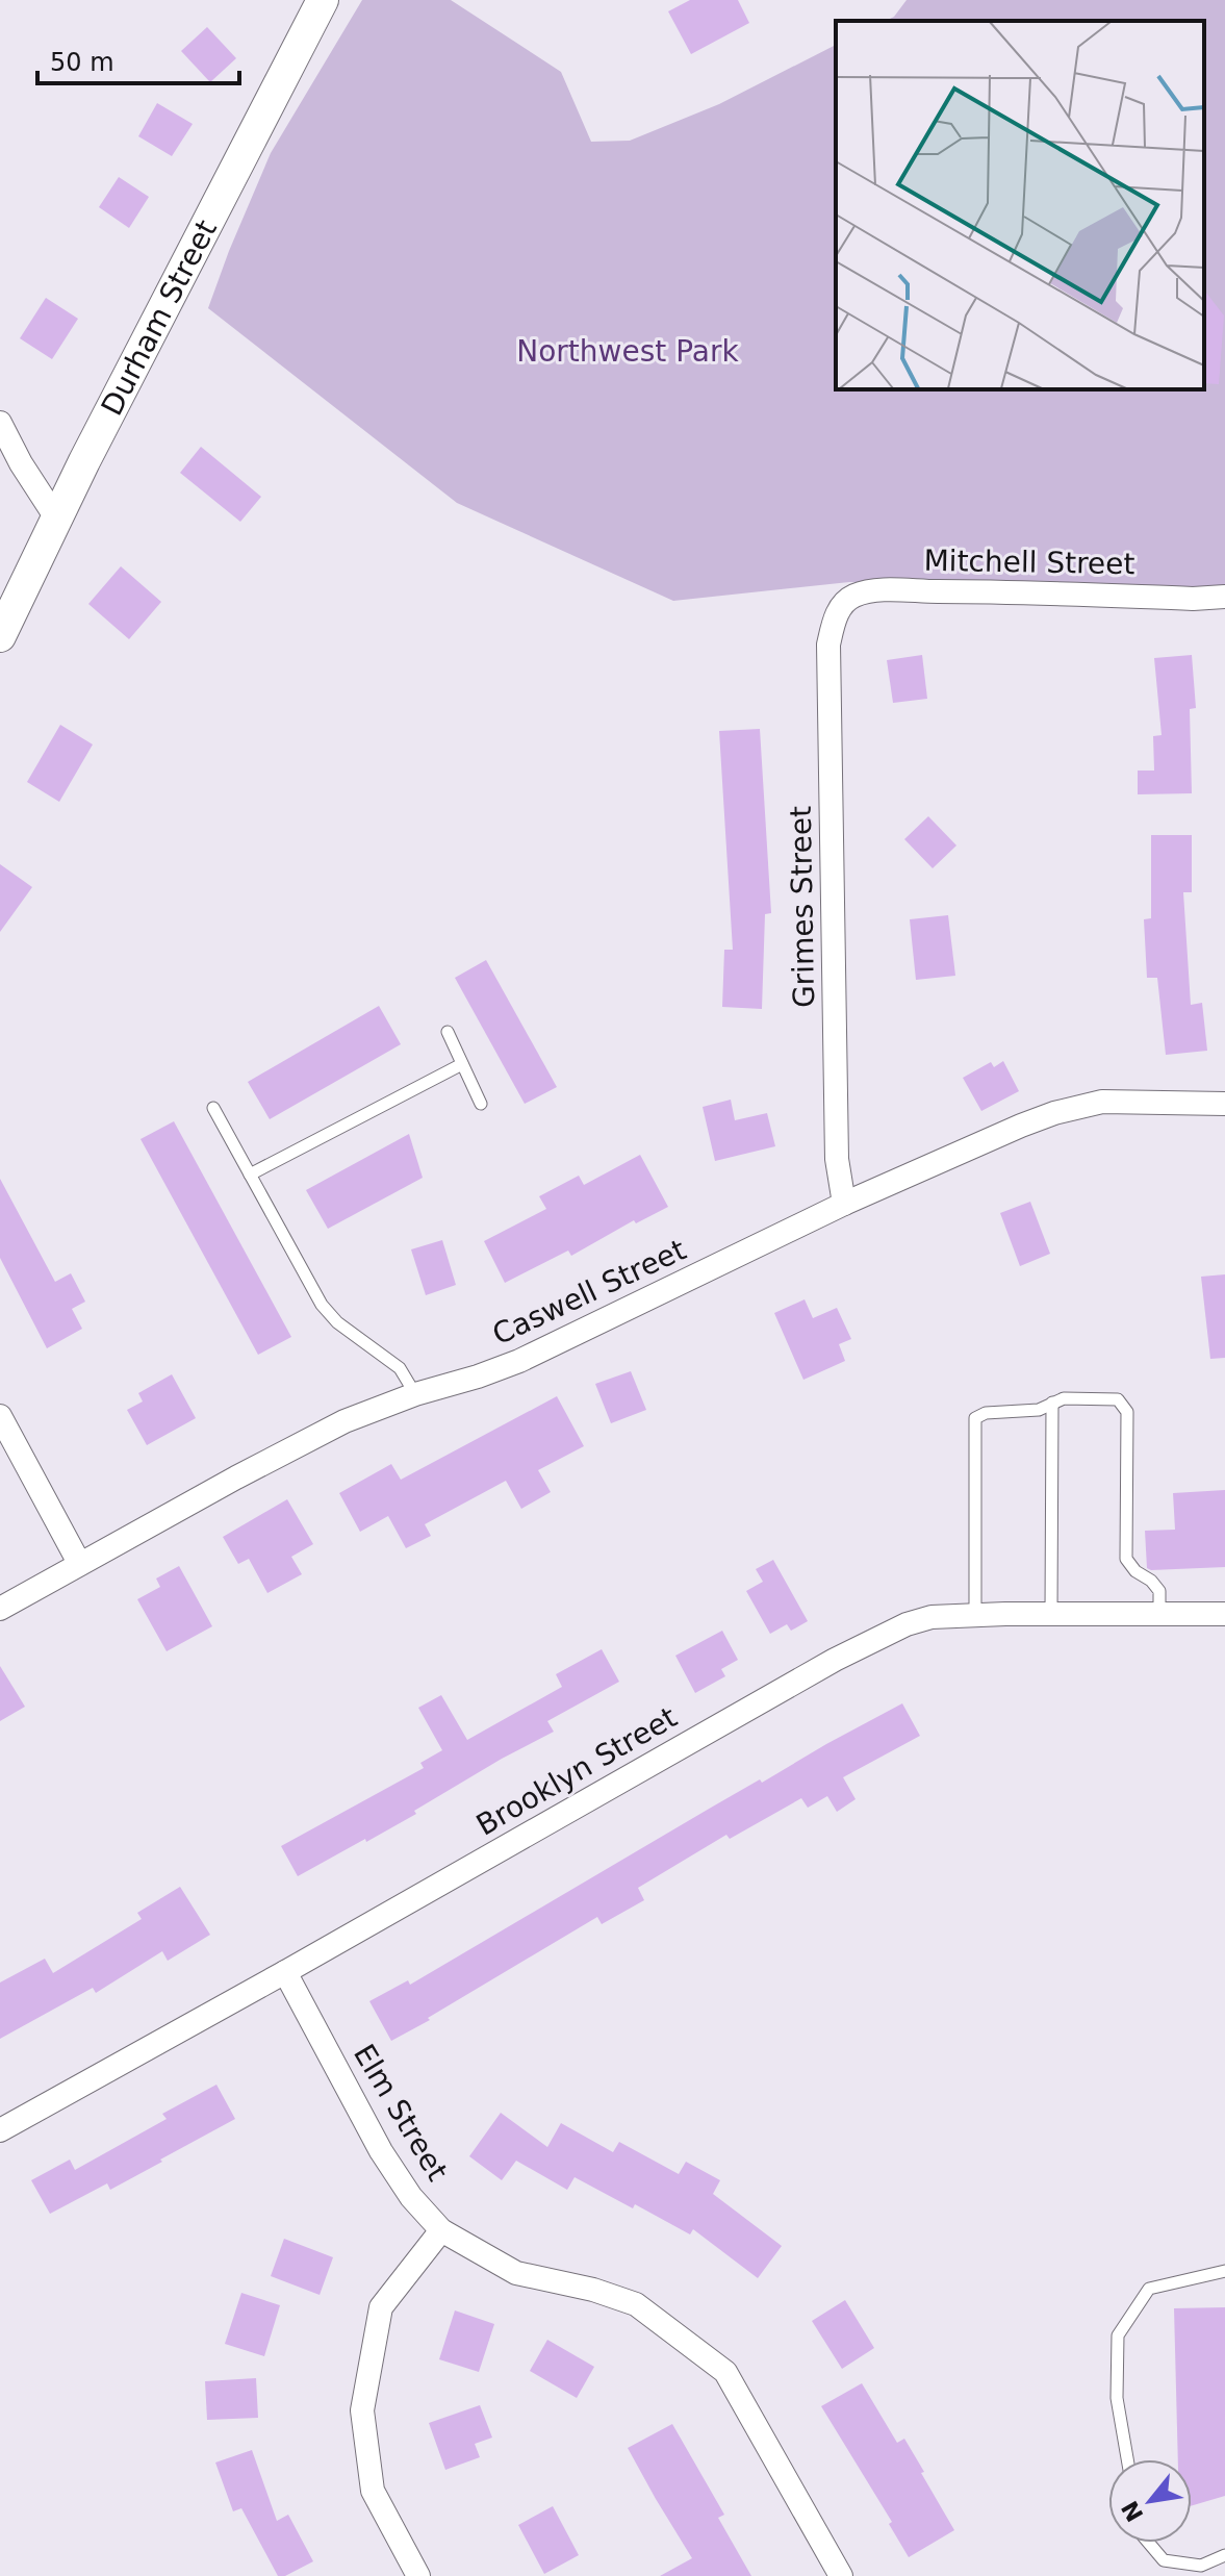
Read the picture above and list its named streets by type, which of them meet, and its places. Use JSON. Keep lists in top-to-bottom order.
{
  "streets": {
    "street": [
      "Durham Street",
      "Mitchell Street",
      "Grimes Street",
      "Caswell Street",
      "Brooklyn Street",
      "Elm Street"
    ]
  },
  "crossings": [
    ["Mitchell Street", "Grimes Street"],
    ["Grimes Street", "Caswell Street"],
    ["Brooklyn Street", "Elm Street"]
  ],
  "parks": ["Northwest Park"],
  "scale_bar": "50 m",
  "north": "bottom left"
}
